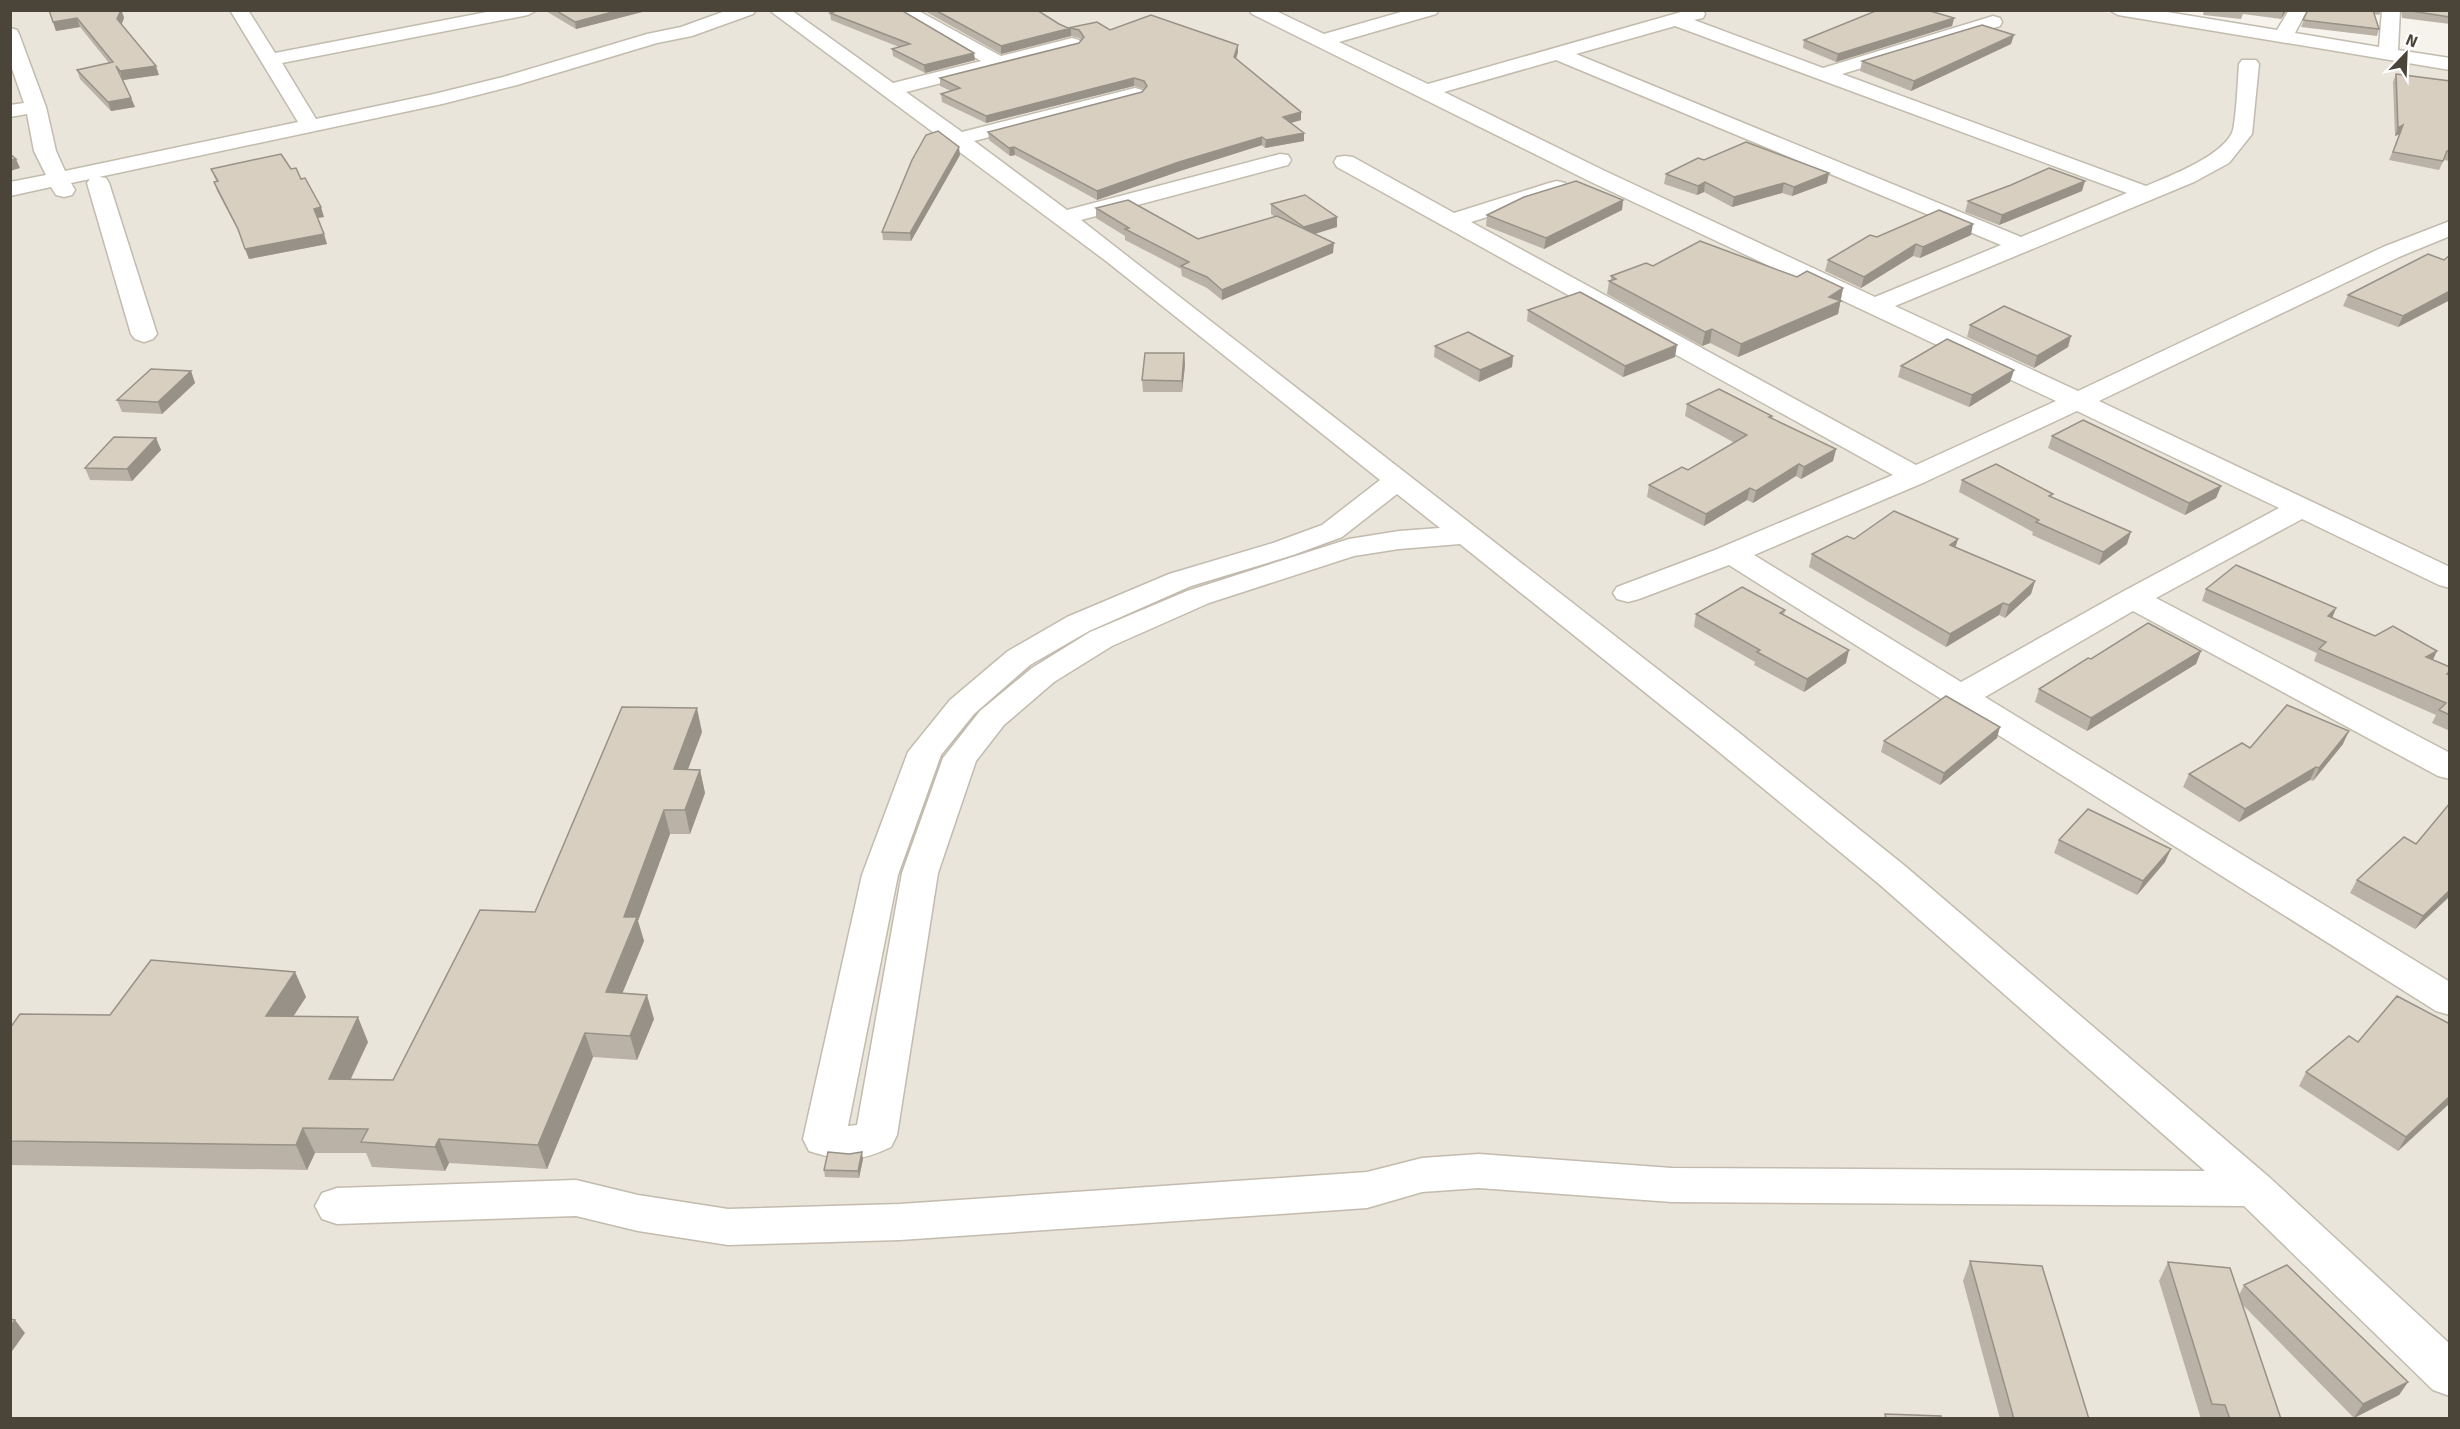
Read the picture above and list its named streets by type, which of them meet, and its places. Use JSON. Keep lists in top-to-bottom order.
{
  "north": "top right"
}
